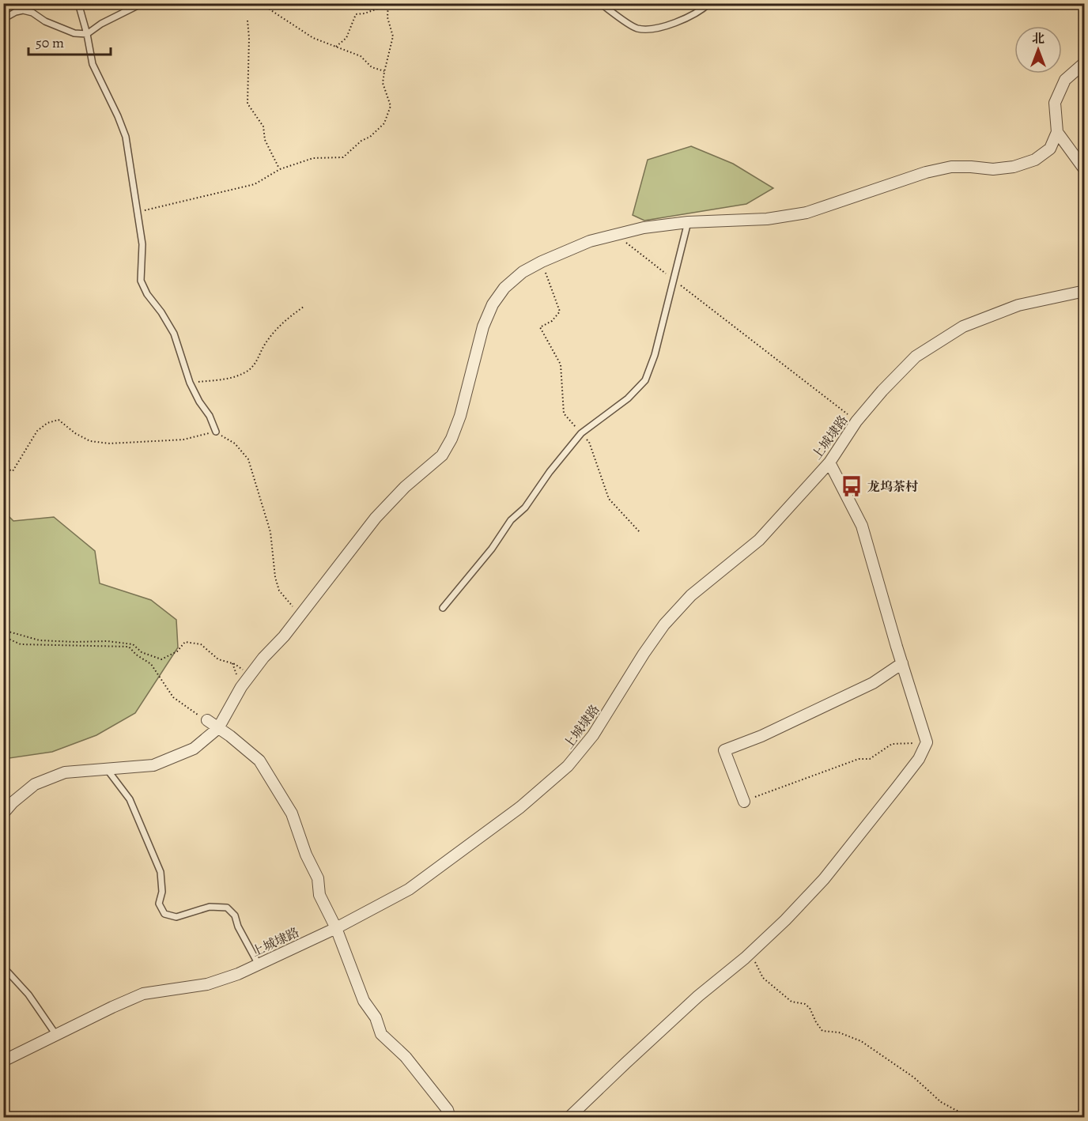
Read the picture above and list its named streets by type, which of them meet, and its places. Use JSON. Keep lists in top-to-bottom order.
{
  "streets": {
    "street": ["上城埭路"]
  },
  "places": {
    "bus stop": ["龙坞茶村"]
  },
  "scale_bar": "50 m",
  "north": "top"
}
